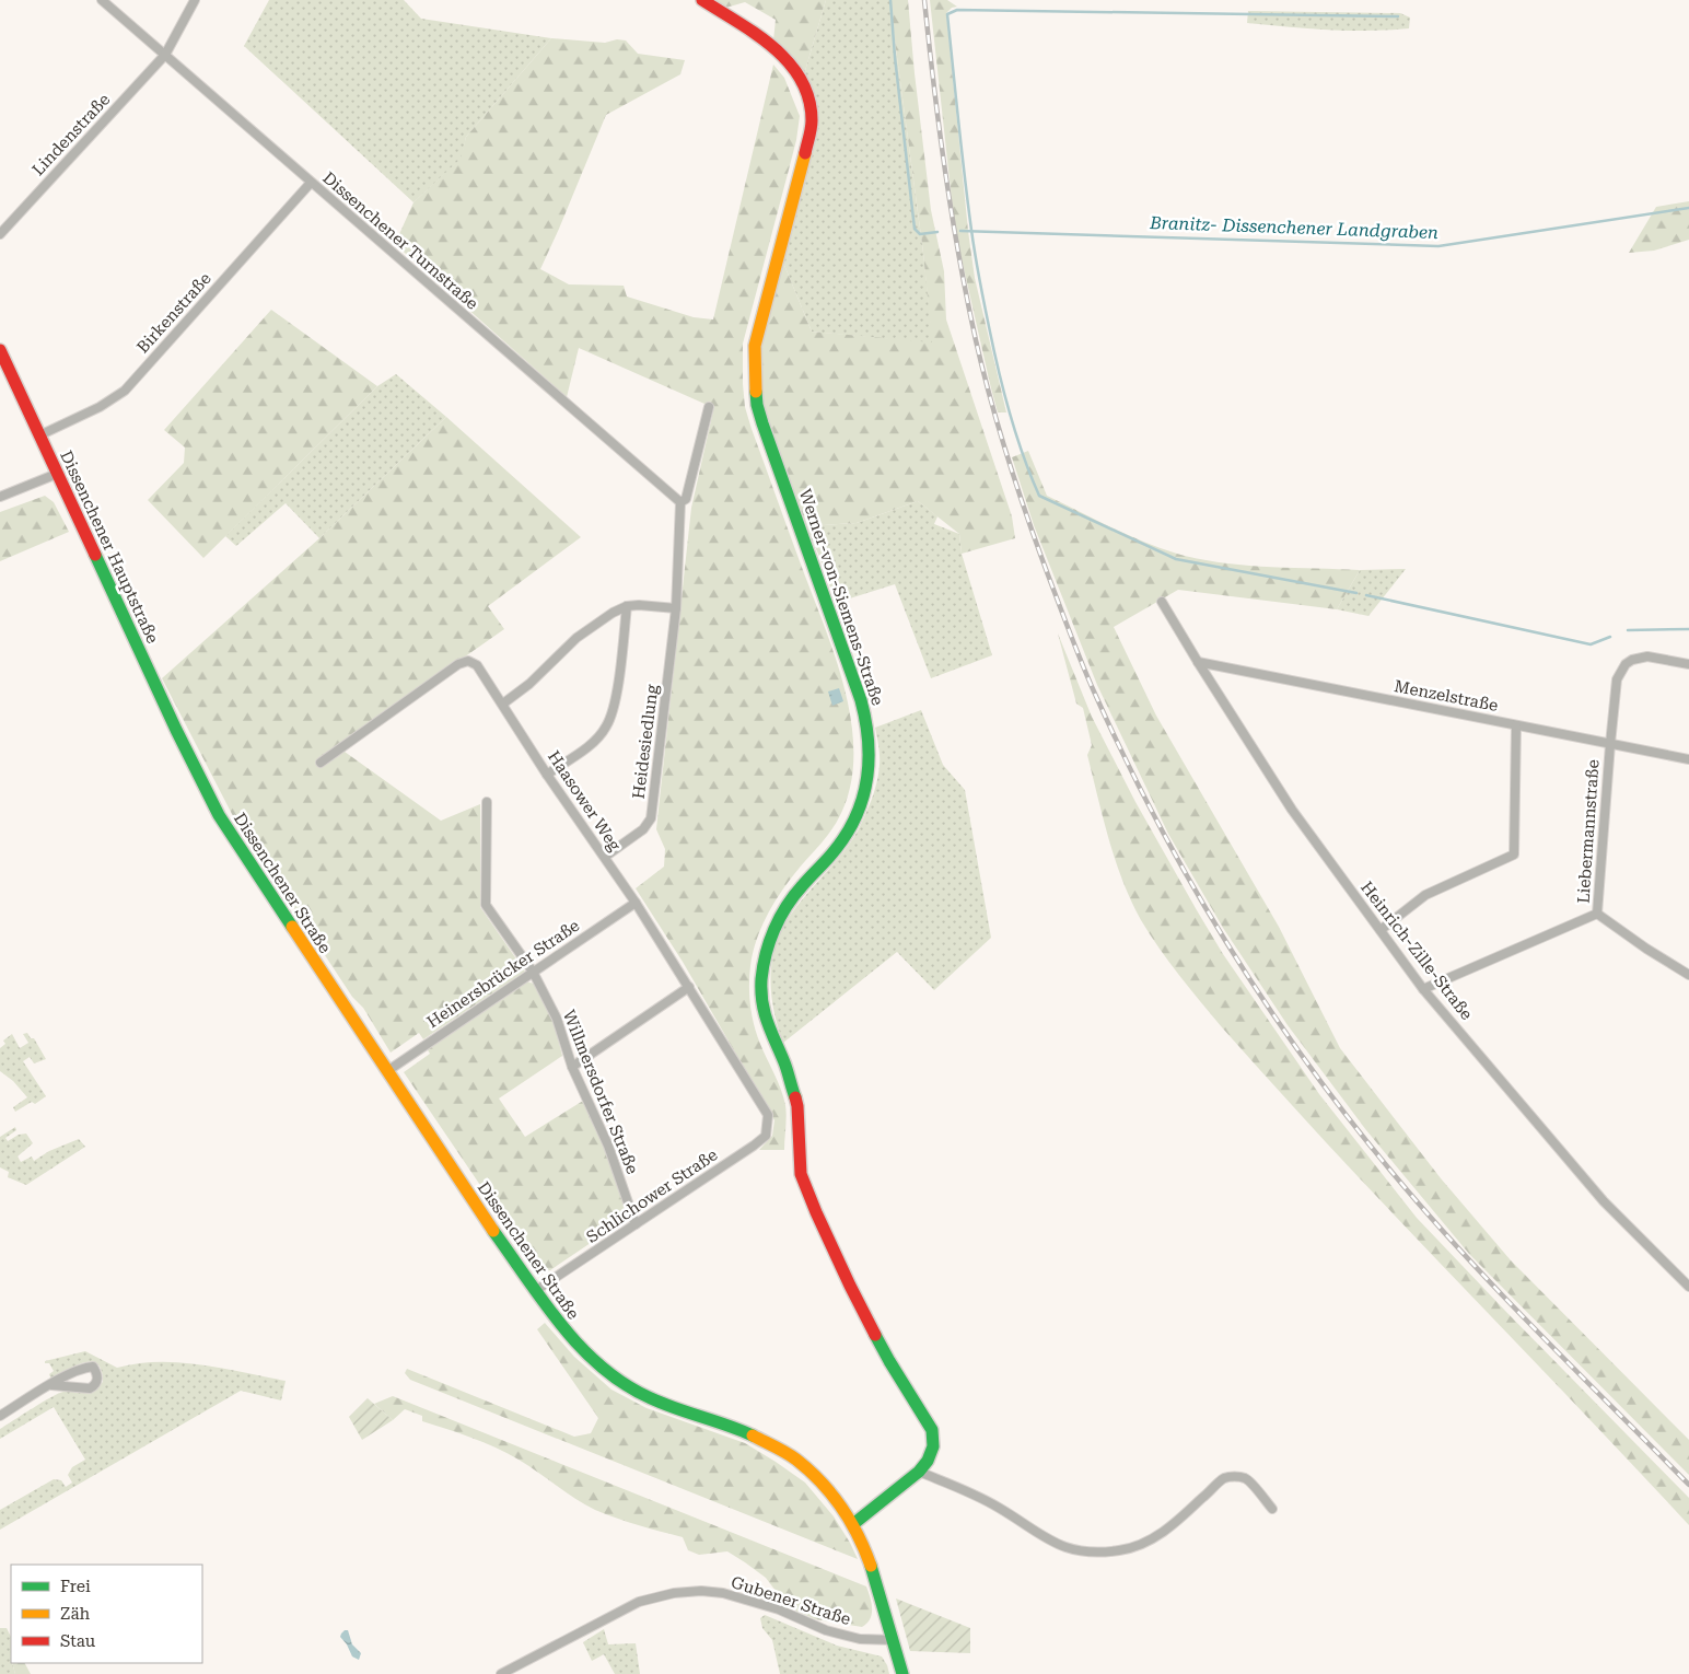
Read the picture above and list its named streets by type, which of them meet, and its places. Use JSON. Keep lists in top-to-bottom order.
{
  "streets": {
    "street": [
      "Lindenstraße",
      "Dissenchener Turnstraße",
      "Birkenstraße",
      "Dissenchener Hauptstraße",
      "Werner-von-Siemens-Straße",
      "Menzelstraße",
      "Heidesiedlung",
      "Haasower Weg",
      "Liebermannstraße",
      "Dissenchener Straße",
      "Heinrich-Zille-Straße",
      "Heinersbrücker Straße",
      "Willmersdorfer Straße",
      "Schlichower Straße",
      "Gubener Straße"
    ]
  },
  "crossings": [
    ["Lindenstraße", "Dissenchener Turnstraße"],
    ["Dissenchener Turnstraße", "Birkenstraße"],
    ["Dissenchener Turnstraße", "Heidesiedlung"],
    ["Birkenstraße", "Dissenchener Hauptstraße"],
    ["Dissenchener Hauptstraße", "Dissenchener Straße"],
    ["Werner-von-Siemens-Straße", "Dissenchener Straße"],
    ["Menzelstraße", "Liebermannstraße"],
    ["Menzelstraße", "Heinrich-Zille-Straße"],
    ["Heidesiedlung", "Haasower Weg"],
    ["Haasower Weg", "Heinersbrücker Straße"],
    ["Haasower Weg", "Schlichower Straße"],
    ["Liebermannstraße", "Heinrich-Zille-Straße"],
    ["Dissenchener Straße", "Heinersbrücker Straße"],
    ["Dissenchener Straße", "Schlichower Straße"],
    ["Dissenchener Straße", "Gubener Straße"],
    ["Heinersbrücker Straße", "Willmersdorfer Straße"],
    ["Willmersdorfer Straße", "Schlichower Straße"]
  ],
  "water": ["Branitz- Dissenchener Landgraben"],
  "legend": ["Frei", "Zäh", "Stau"]
}
